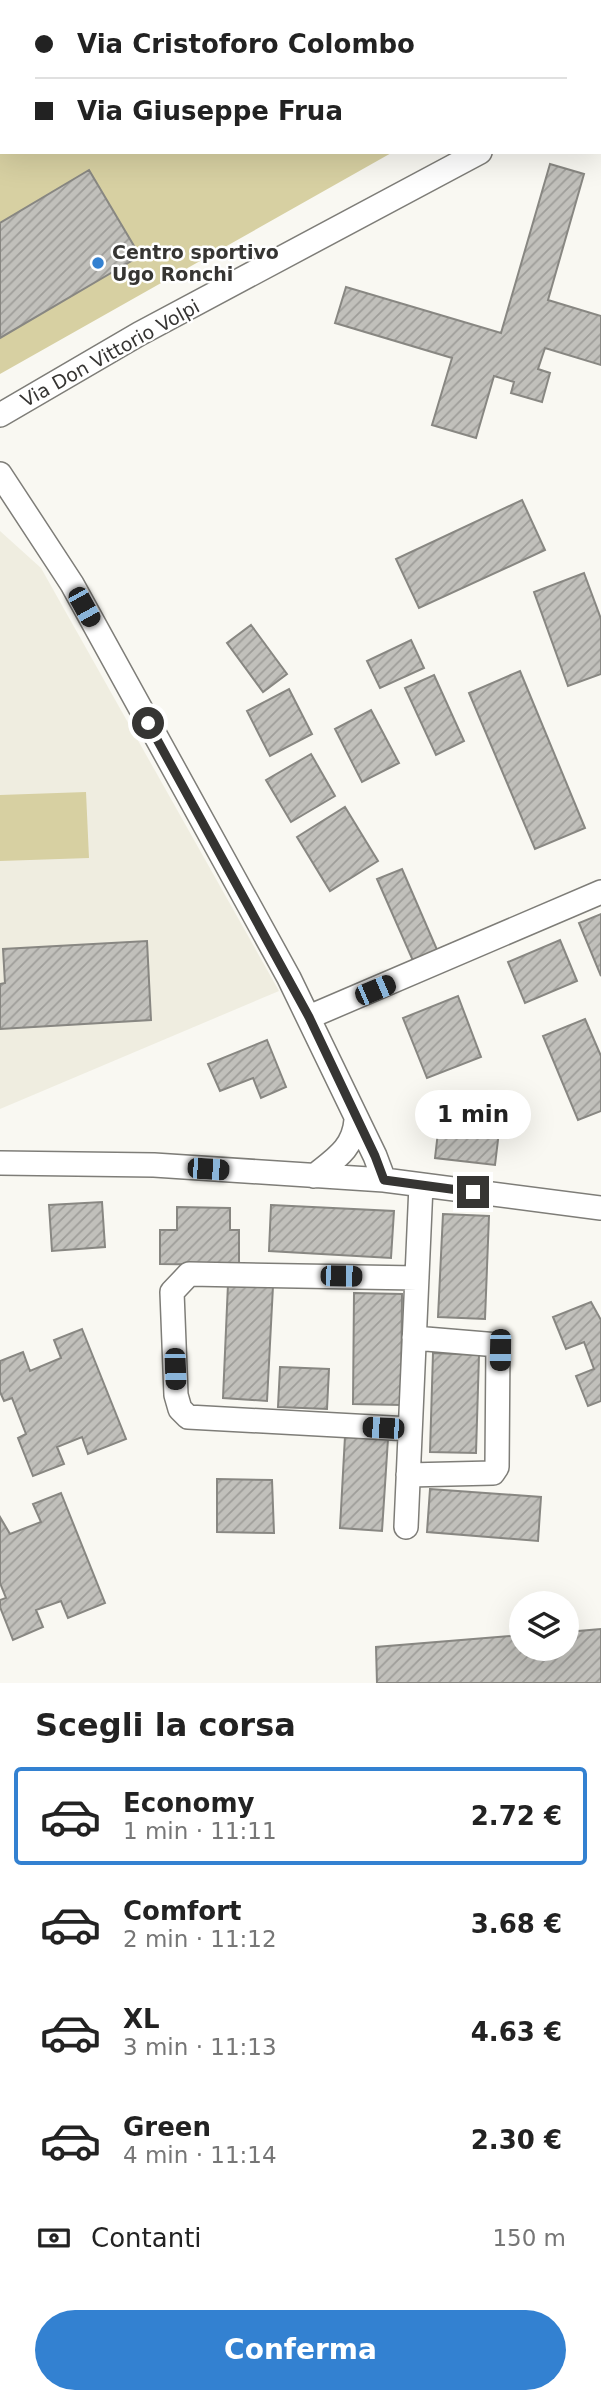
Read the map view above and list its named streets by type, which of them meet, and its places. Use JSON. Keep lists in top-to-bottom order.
{
  "streets": {
    "street": ["Via Don Vittorio Volpi"]
  },
  "places": ["Centro sportivo Ugo Ronchi"],
  "page": {
    "banner": ["Via Cristoforo Colombo", "Via Giuseppe Frua"],
    "bubble": "1 min",
    "heading": "Scegli la corsa",
    "list": [
      {
        "name": "Economy",
        "note": "1 min · 11:11",
        "value": "2.72 €"
      },
      {
        "name": "Comfort",
        "note": "2 min · 11:12",
        "value": "3.68 €"
      },
      {
        "name": "XL",
        "note": "3 min · 11:13",
        "value": "4.63 €"
      },
      {
        "name": "Green",
        "note": "4 min · 11:14",
        "value": "2.30 €"
      }
    ],
    "pay": ["Contanti", "150 m"],
    "buttons": "Conferma"
  }
}
